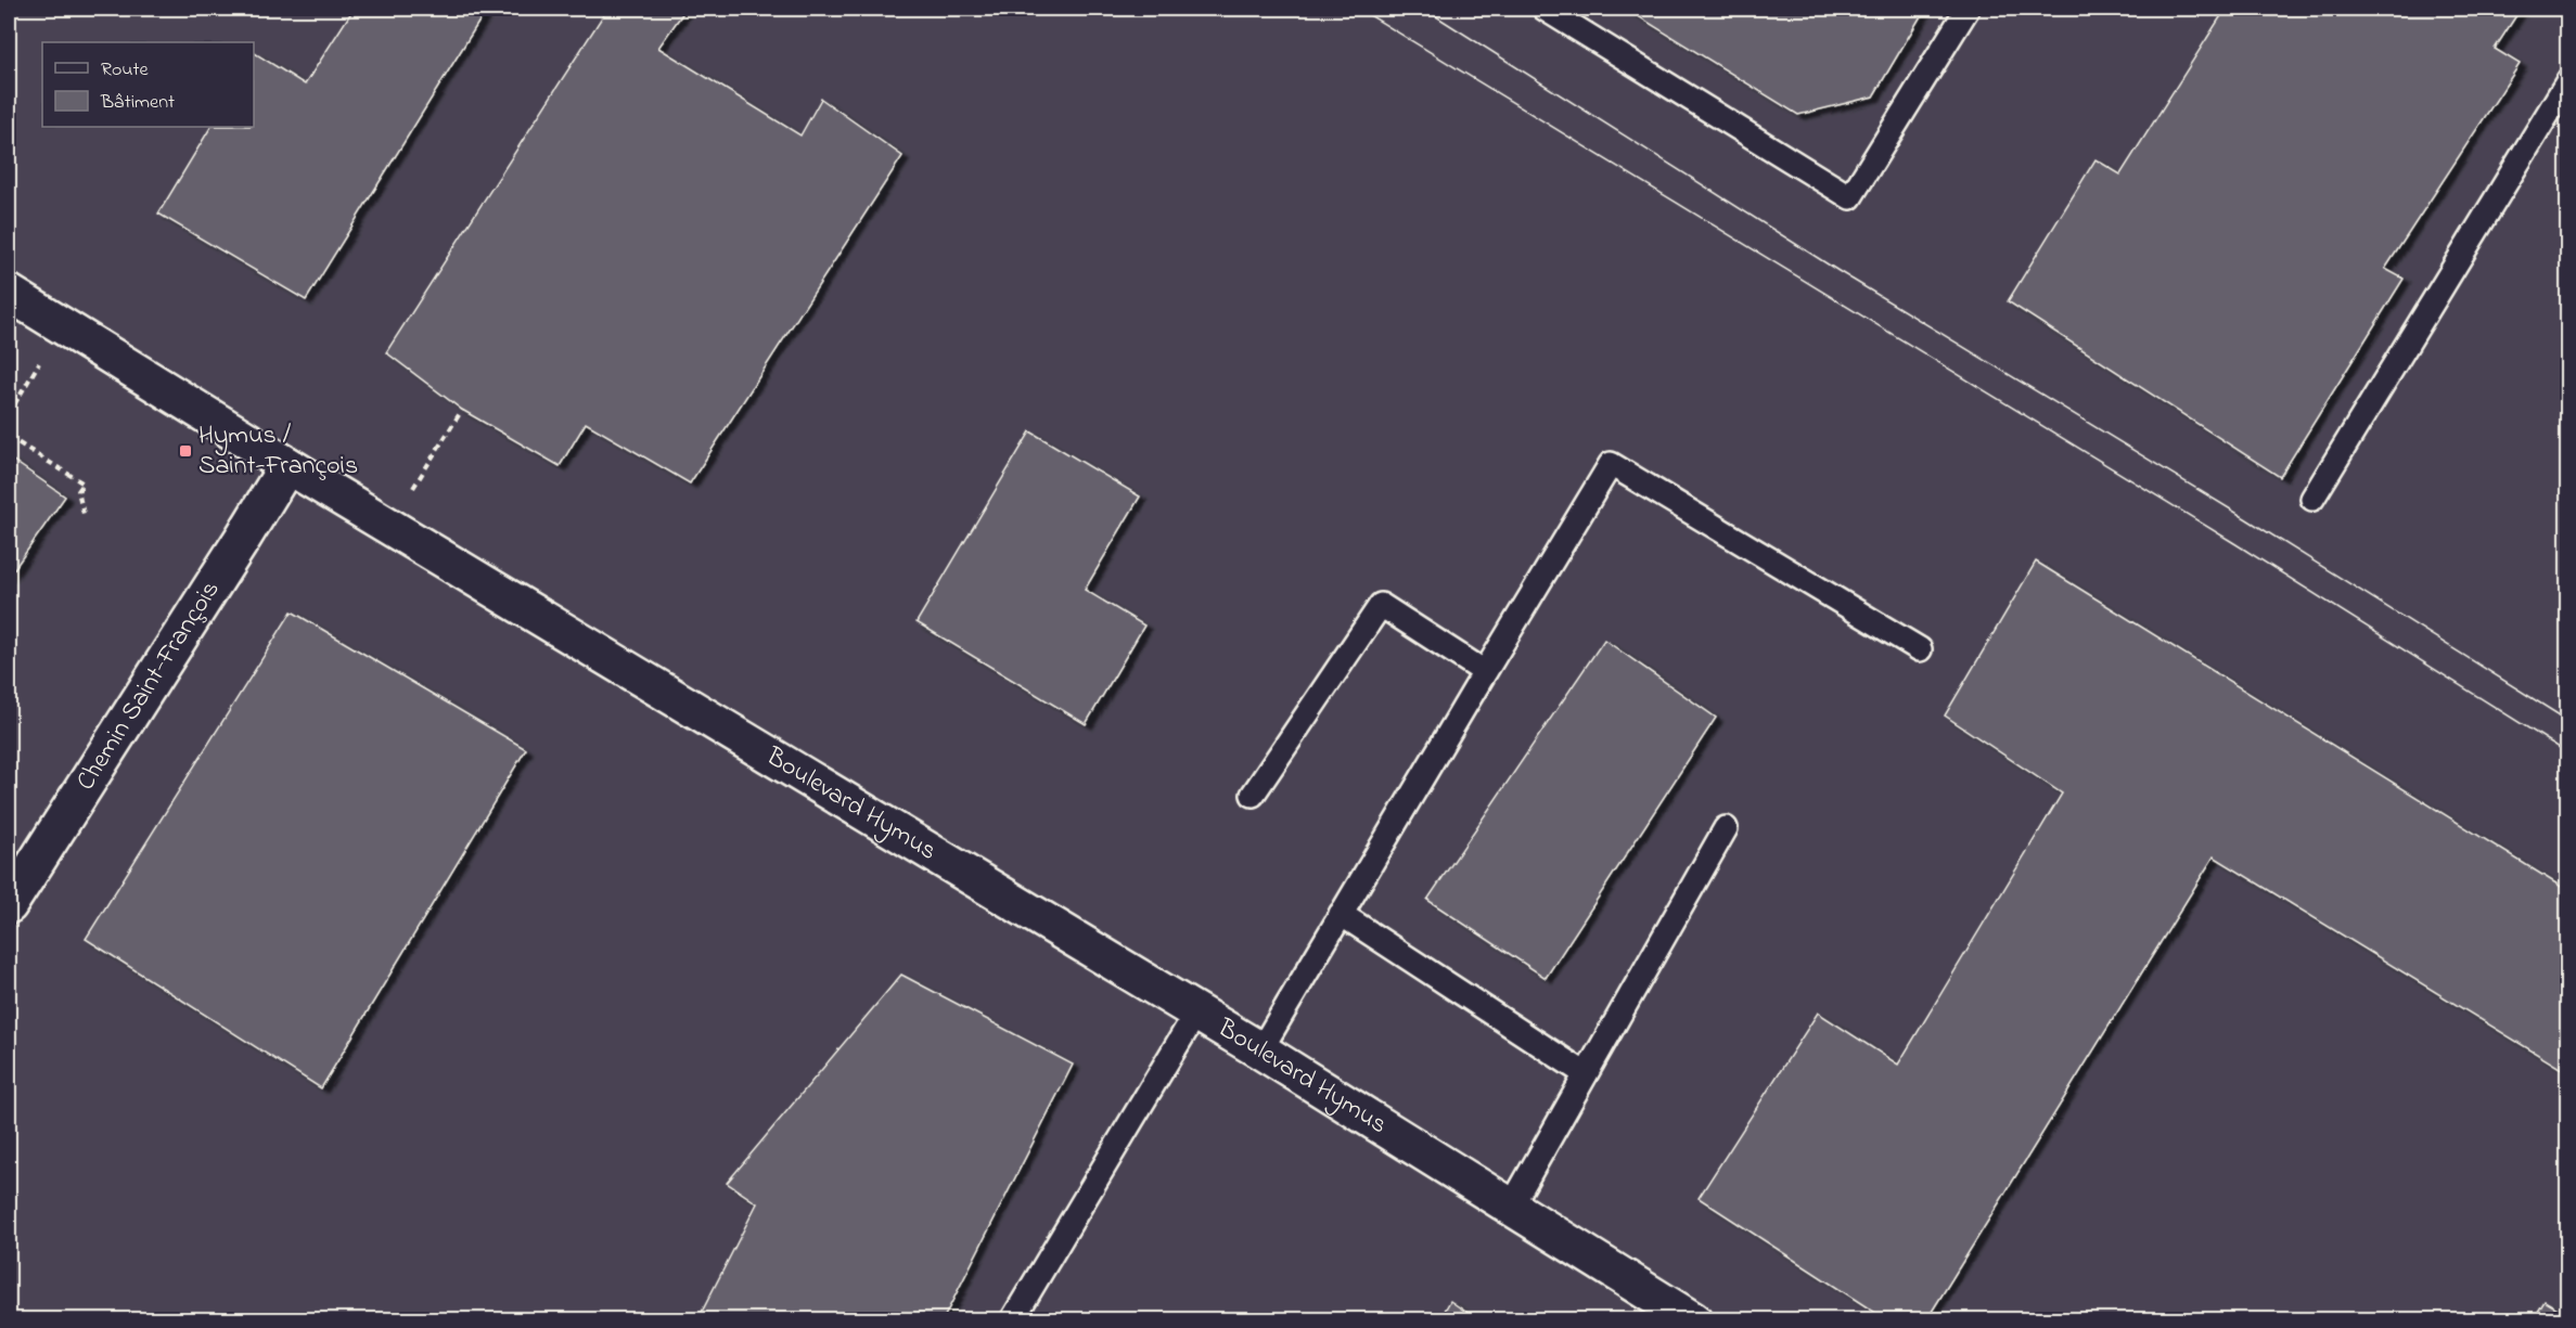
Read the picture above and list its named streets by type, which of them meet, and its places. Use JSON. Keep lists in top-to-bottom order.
{
  "streets": {
    "street": ["Chemin Saint-François", "Boulevard Hymus"]
  },
  "crossings": [
    ["Chemin Saint-François", "Boulevard Hymus"]
  ],
  "places": {
    "transit": ["Hymus / Saint-François"]
  },
  "legend": ["Route", "Bâtiment"]
}
